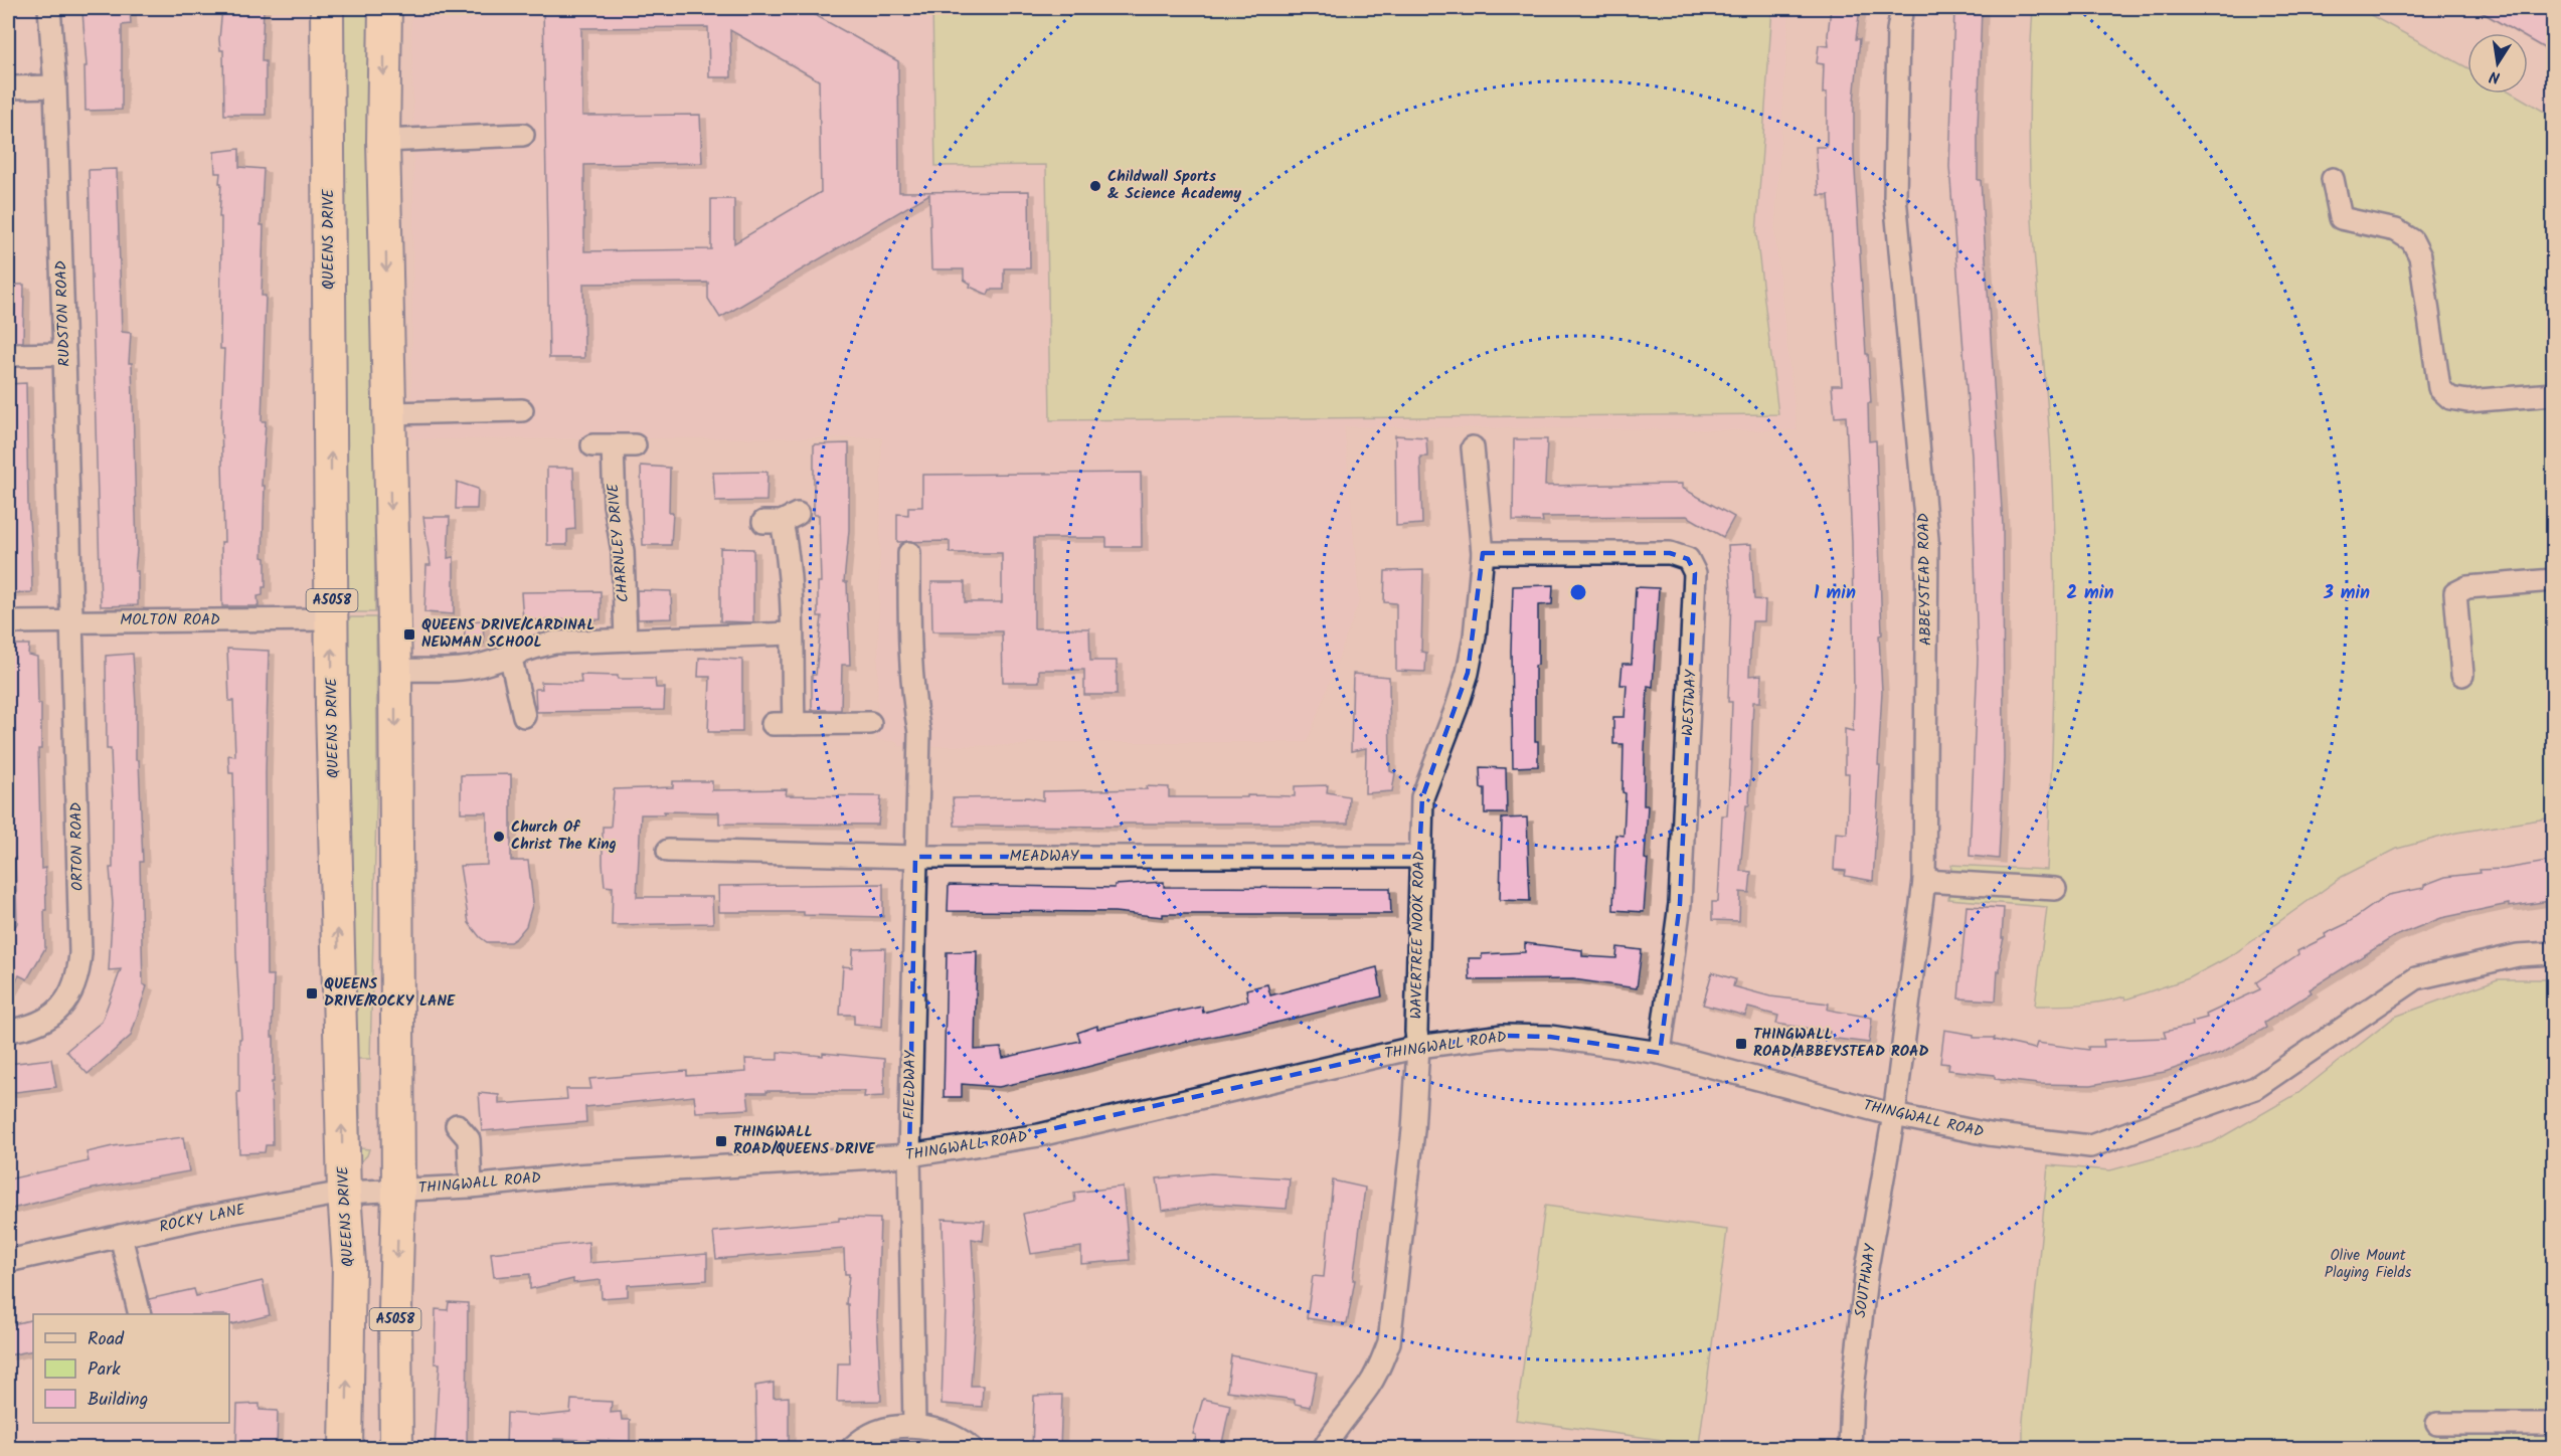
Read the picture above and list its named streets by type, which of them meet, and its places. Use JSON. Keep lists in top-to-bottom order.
{
  "streets": {
    "highway": ["QUEENS DRIVE", "A5058"],
    "street": [
      "RUDSTON ROAD",
      "CHARNLEY DRIVE",
      "ABBEYSTEAD ROAD",
      "MOLTON ROAD",
      "WESTWAY",
      "ORTON ROAD",
      "MEADWAY",
      "WAVERTREE NOOK ROAD",
      "THINGWALL ROAD",
      "FIELDWAY",
      "ROCKY LANE",
      "SOUTHWAY"
    ]
  },
  "crossings": [
    ["QUEENS DRIVE", "MOLTON ROAD"],
    ["QUEENS DRIVE", "ROCKY LANE"],
    ["RUDSTON ROAD", "MOLTON ROAD"],
    ["RUDSTON ROAD", "ORTON ROAD"],
    ["ABBEYSTEAD ROAD", "THINGWALL ROAD"],
    ["ABBEYSTEAD ROAD", "SOUTHWAY"],
    ["A5058", "THINGWALL ROAD"],
    ["A5058", "ROCKY LANE"],
    ["MOLTON ROAD", "ORTON ROAD"],
    ["WESTWAY", "WAVERTREE NOOK ROAD"],
    ["WESTWAY", "THINGWALL ROAD"],
    ["MEADWAY", "WAVERTREE NOOK ROAD"],
    ["MEADWAY", "FIELDWAY"],
    ["WAVERTREE NOOK ROAD", "THINGWALL ROAD"],
    ["THINGWALL ROAD", "FIELDWAY"],
    ["THINGWALL ROAD", "ROCKY LANE"],
    ["THINGWALL ROAD", "SOUTHWAY"]
  ],
  "parks": ["Olive Mount Playing Fields"],
  "places": {
    "other": ["Childwall Sports & Science Academy", "Church Of Christ The King"],
    "transit": [
      "QUEENS DRIVE/CARDINAL NEWMAN SCHOOL",
      "QUEENS DRIVE/ROCKY LANE",
      "THINGWALL ROAD/ABBEYSTEAD ROAD",
      "THINGWALL ROAD/QUEENS DRIVE"
    ]
  },
  "legend": ["Road", "Park", "Building"],
  "north": "bottom",
  "rings": ["1 min", "2 min", "3 min"]
}
